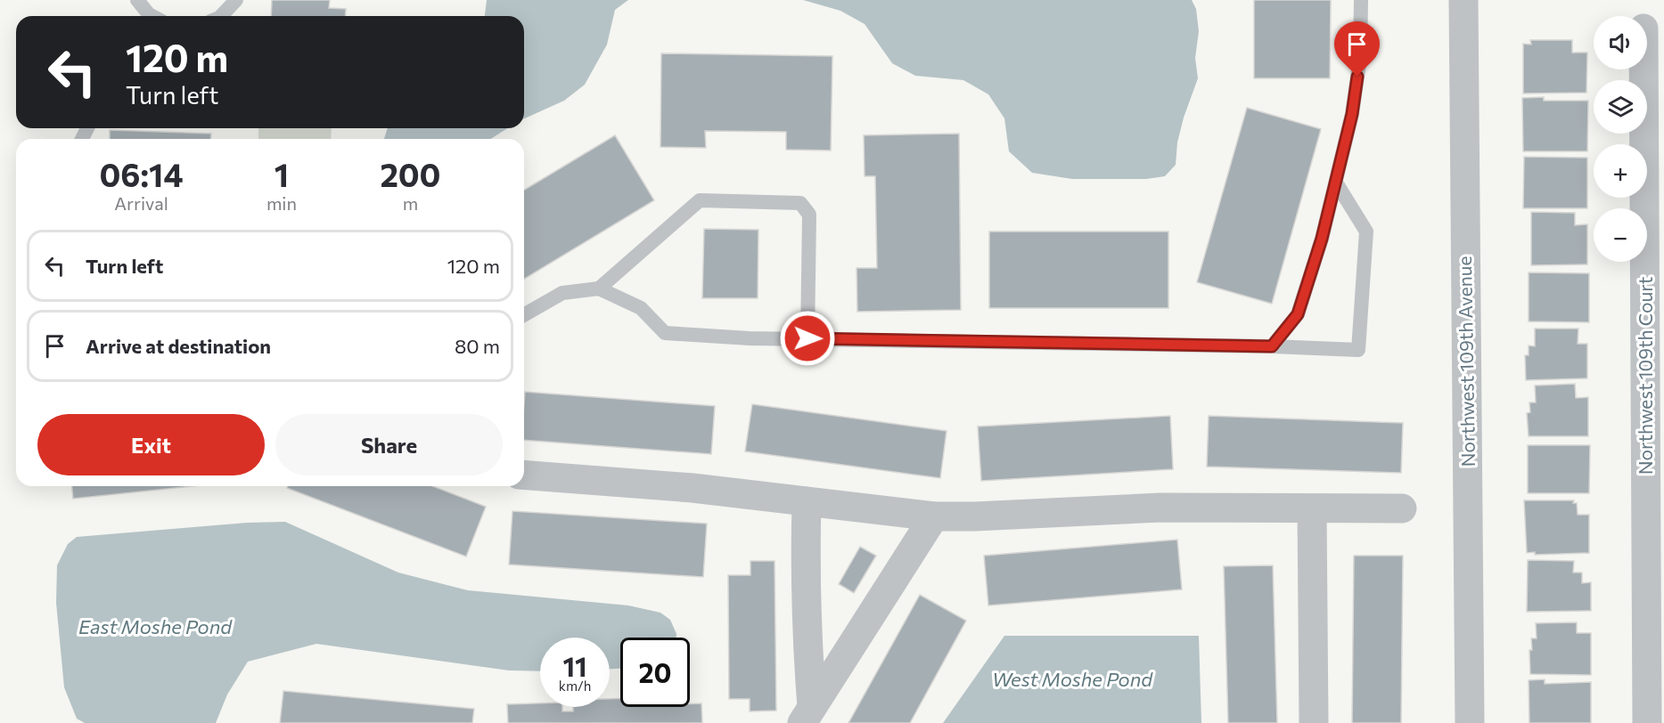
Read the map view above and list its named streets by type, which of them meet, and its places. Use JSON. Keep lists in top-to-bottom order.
{
  "streets": {
    "street": ["Northwest 109th Avenue", "Northwest 109th Court"]
  },
  "water": ["East Moshe Pond", "West Moshe Pond"],
  "page": {
    "map_buttons": ["+", "−"],
    "turn": ["120 m", "Turn left"],
    "eta": [
      "06:14",
      "Arrival",
      "1",
      "min",
      "200",
      "m"
    ],
    "list": [
      {
        "name": "Turn left",
        "value": "120 m"
      },
      {
        "name": "Arrive at destination",
        "value": "80 m"
      }
    ],
    "buttons": ["Exit", "Share"],
    "speed": "11 km/h",
    "limit": "20"
  }
}
